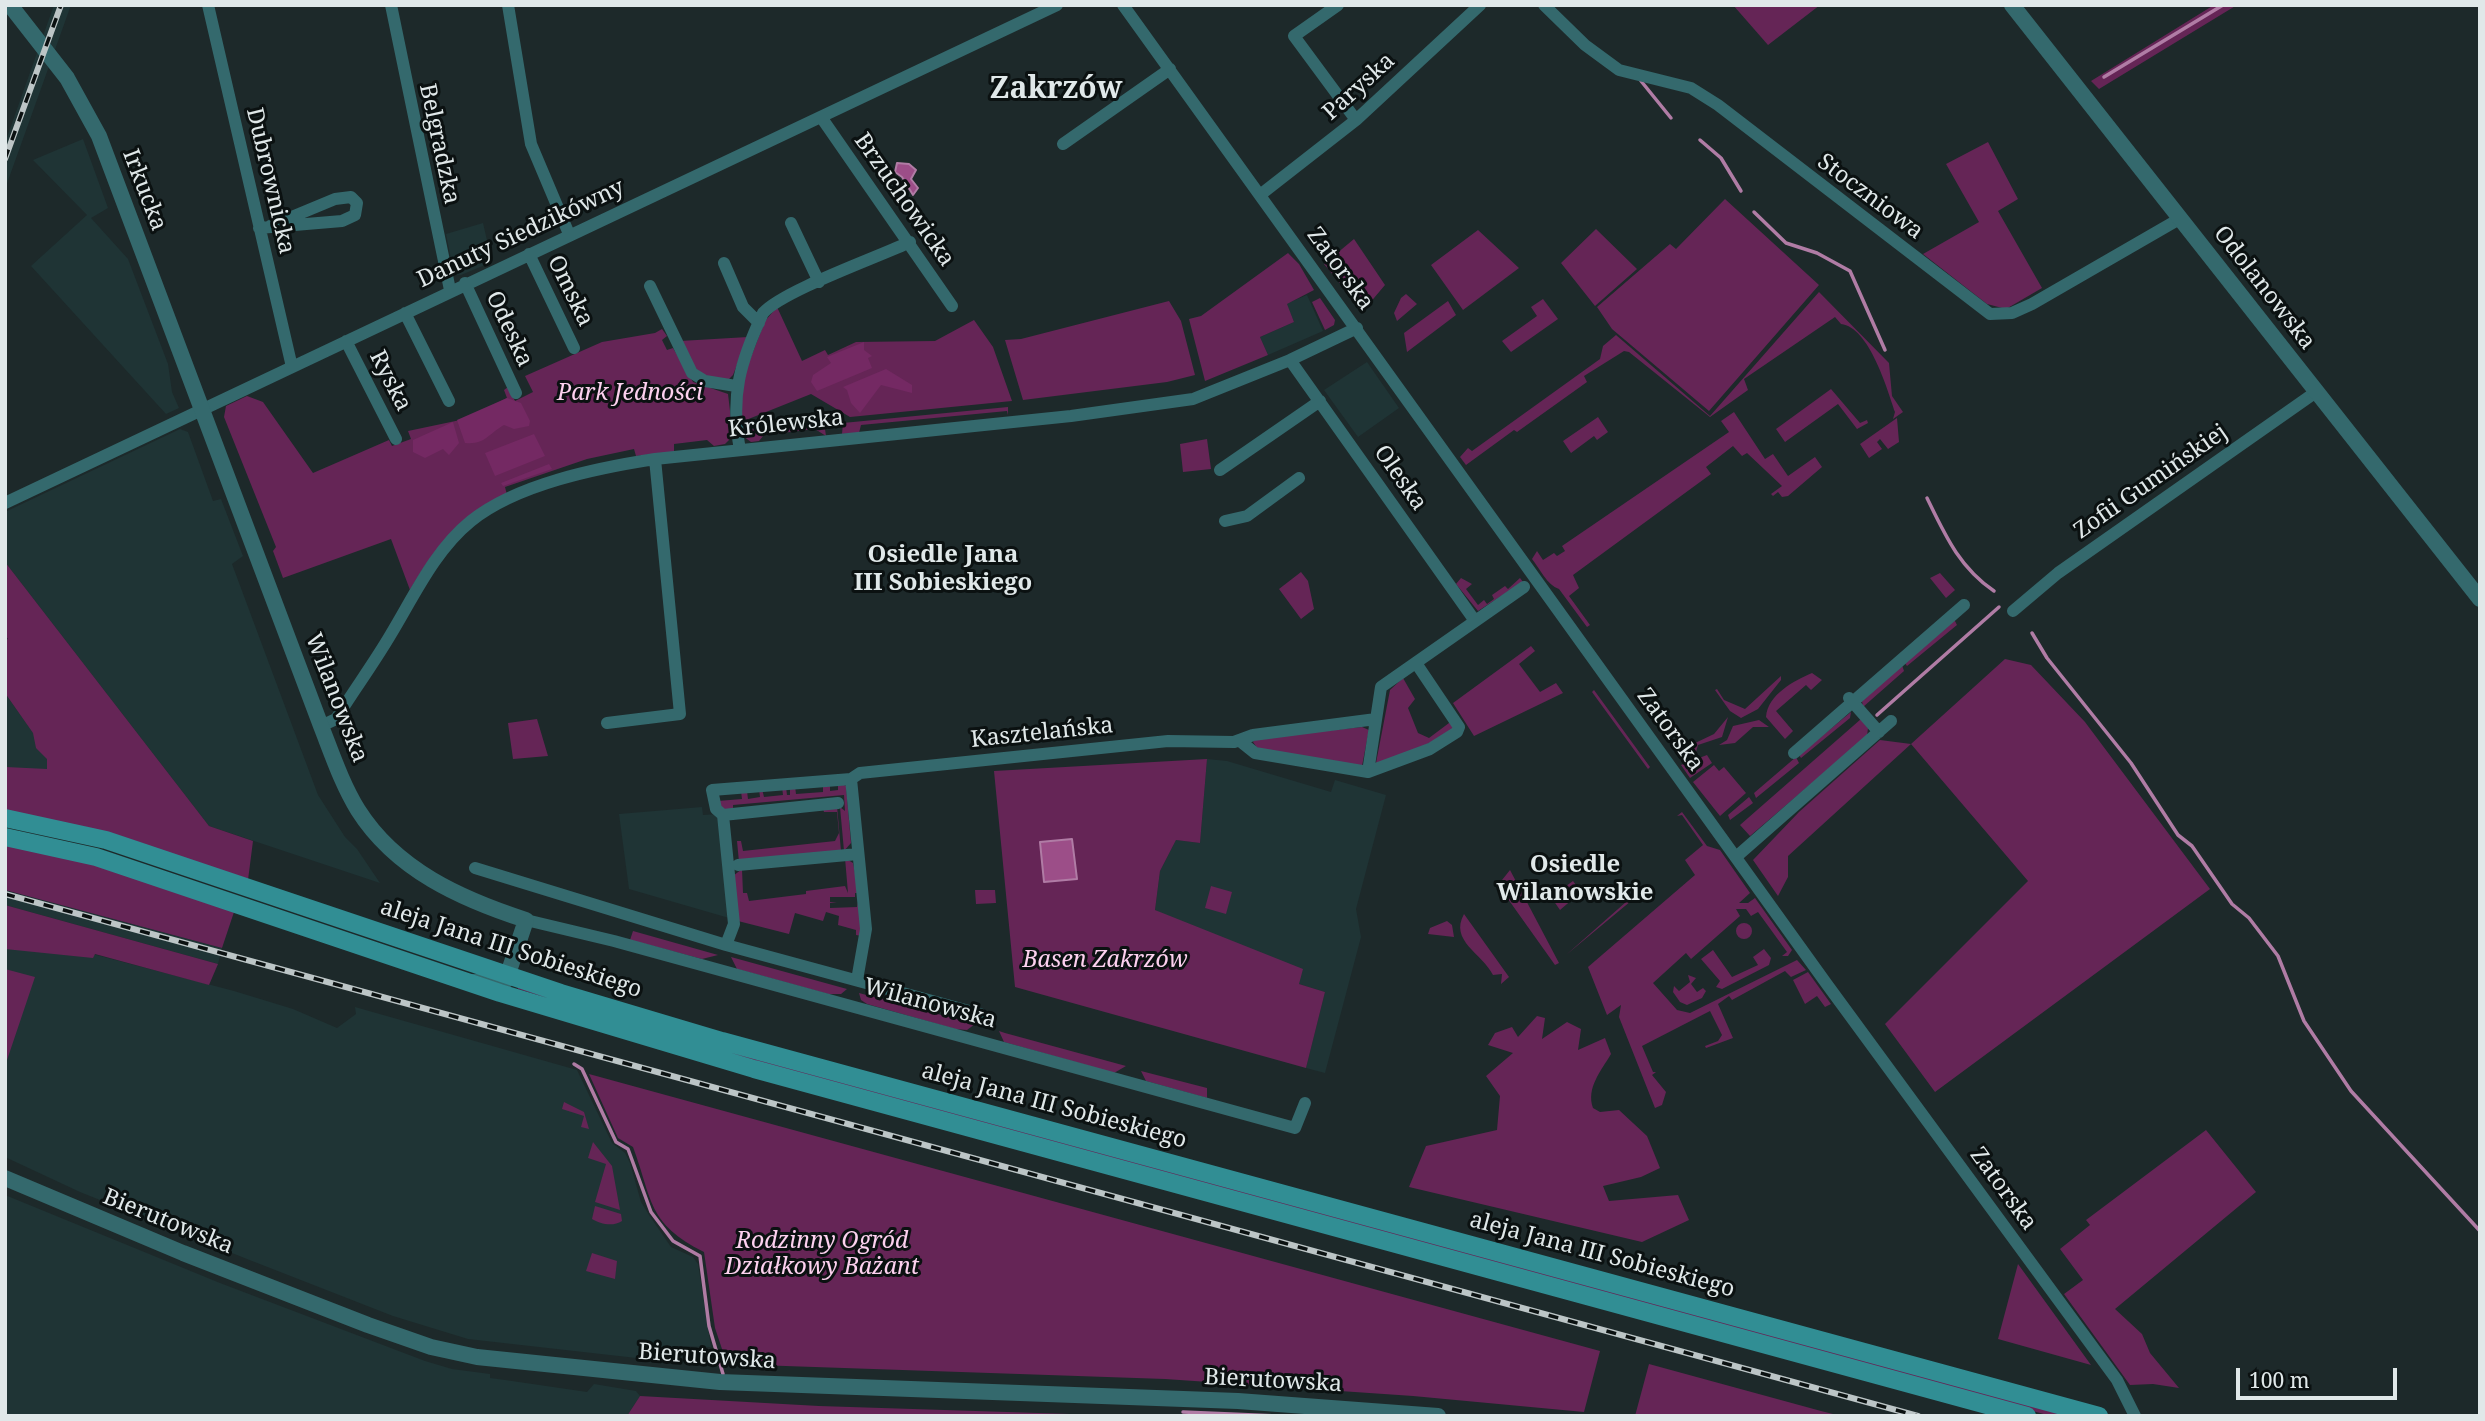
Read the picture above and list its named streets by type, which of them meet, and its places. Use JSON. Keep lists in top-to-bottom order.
{
  "streets": {
    "main road": ["aleja Jana III Sobieskiego"],
    "street": [
      "Paryska",
      "Belgradzka",
      "Dubrownicka",
      "Irkucka",
      "Stoczniowa",
      "Brzuchowicka",
      "Danuty Siedzikówny",
      "Zatorska",
      "Odolanowska",
      "Omska",
      "Odeska",
      "Ryska",
      "Królewska",
      "Oleska",
      "Zofii Gumińskiej",
      "Wilanowska",
      "Kasztelańska",
      "Bierutowska"
    ]
  },
  "crossings": [
    ["Paryska", "Zatorska"],
    ["Belgradzka", "Danuty Siedzikówny"],
    ["Dubrownicka", "Danuty Siedzikówny"],
    ["Irkucka", "Danuty Siedzikówny"],
    ["Irkucka", "Wilanowska"],
    ["Stoczniowa", "Odolanowska"],
    ["Brzuchowicka", "Danuty Siedzikówny"],
    ["Danuty Siedzikówny", "Omska"],
    ["Danuty Siedzikówny", "Odeska"],
    ["Danuty Siedzikówny", "Ryska"],
    ["Danuty Siedzikówny", "Wilanowska"],
    ["Zatorska", "Królewska"],
    ["Odolanowska", "Zofii Gumińskiej"],
    ["Królewska", "Oleska"],
    ["Królewska", "Wilanowska"]
  ],
  "districts": ["Zakrzów", "Osiedle Jana III Sobieskiego", "Osiedle Wilanowskie"],
  "parks": ["Park Jedności", "Basen Zakrzów", "Rodzinny Ogród Działkowy Bażant"],
  "scale_bar": "100 m"
}
